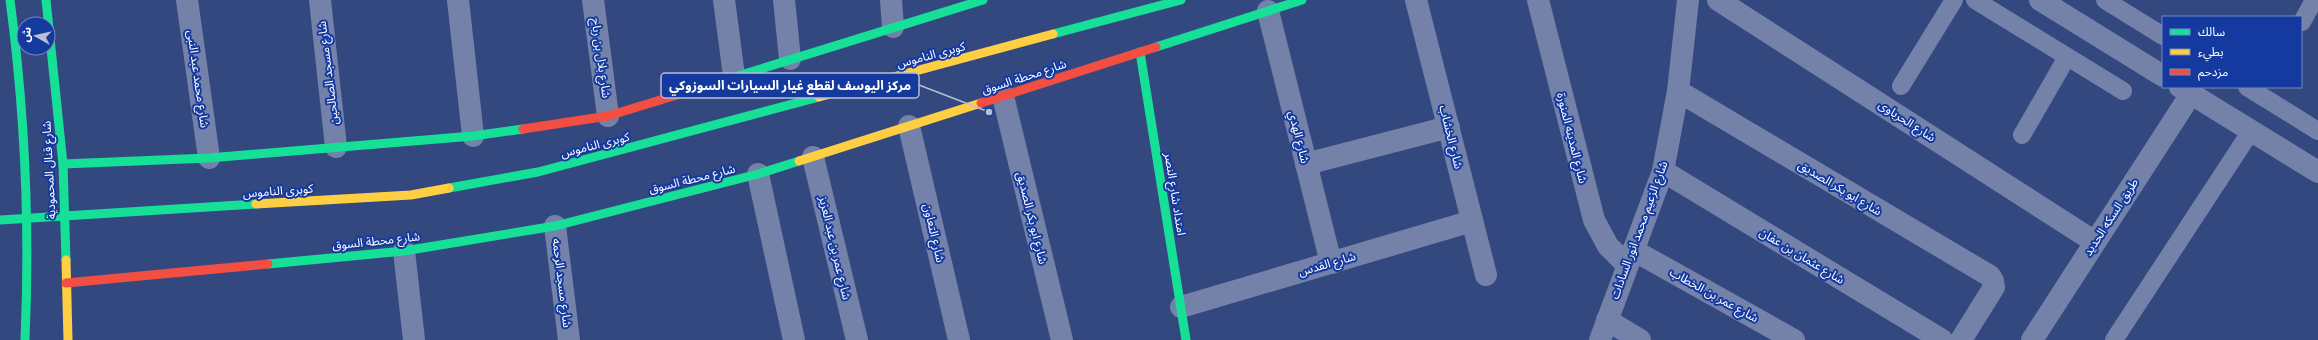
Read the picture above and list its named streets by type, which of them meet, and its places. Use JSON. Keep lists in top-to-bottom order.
{
  "streets": {
    "street": [
      "كوبرى الناموس",
      "شارع بلال بن رباح",
      "شارع مسجد الصالحين",
      "شارع محطة السوق",
      "شارع محمد عبد النبى",
      "شارع الحرباوى",
      "شارع الهدي",
      "شارع الخشاب",
      "شارع المدينه المنورة",
      "شارع قنال المحمودية",
      "شارع ابو بكر الصديق",
      "امتداد شارع النصر",
      "طريق السكه الحديد",
      "شارع الزعيم محمد انور السادات",
      "شارع التعاون",
      "شارع عمر بن عبد العزيز",
      "شارع عثمان بن عفان",
      "شارع القدس",
      "شارع مسجد الرحمه",
      "شارع عمر بن الخطاب"
    ]
  },
  "crossings": [
    ["شارع محطة السوق", "شارع الهدي"],
    ["شارع محطة السوق", "شارع قنال المحمودية"],
    ["شارع محطة السوق", "شارع ابو بكر الصديق"],
    ["شارع محطة السوق", "امتداد شارع النصر"],
    ["شارع محطة السوق", "شارع التعاون"],
    ["شارع محطة السوق", "شارع عمر بن عبد العزيز"],
    ["شارع محطة السوق", "شارع مسجد الرحمه"],
    ["شارع الحرباوى", "طريق السكه الحديد"],
    ["شارع الهدي", "شارع القدس"],
    ["شارع الخشاب", "شارع القدس"],
    ["شارع المدينه المنورة", "شارع الزعيم محمد انور السادات"],
    ["شارع المدينه المنورة", "شارع عمر بن الخطاب"],
    ["شارع ابو بكر الصديق", "شارع الزعيم محمد انور السادات"],
    ["امتداد شارع النصر", "شارع القدس"],
    ["شارع الزعيم محمد انور السادات", "شارع عثمان بن عفان"],
    ["شارع الزعيم محمد انور السادات", "شارع عمر بن الخطاب"]
  ],
  "places": ["مركز اليوسف لقطع غيار السيارات السوزوكي"],
  "legend": ["سالك", "بطيء", "مزدحم"],
  "north": "left"
}
